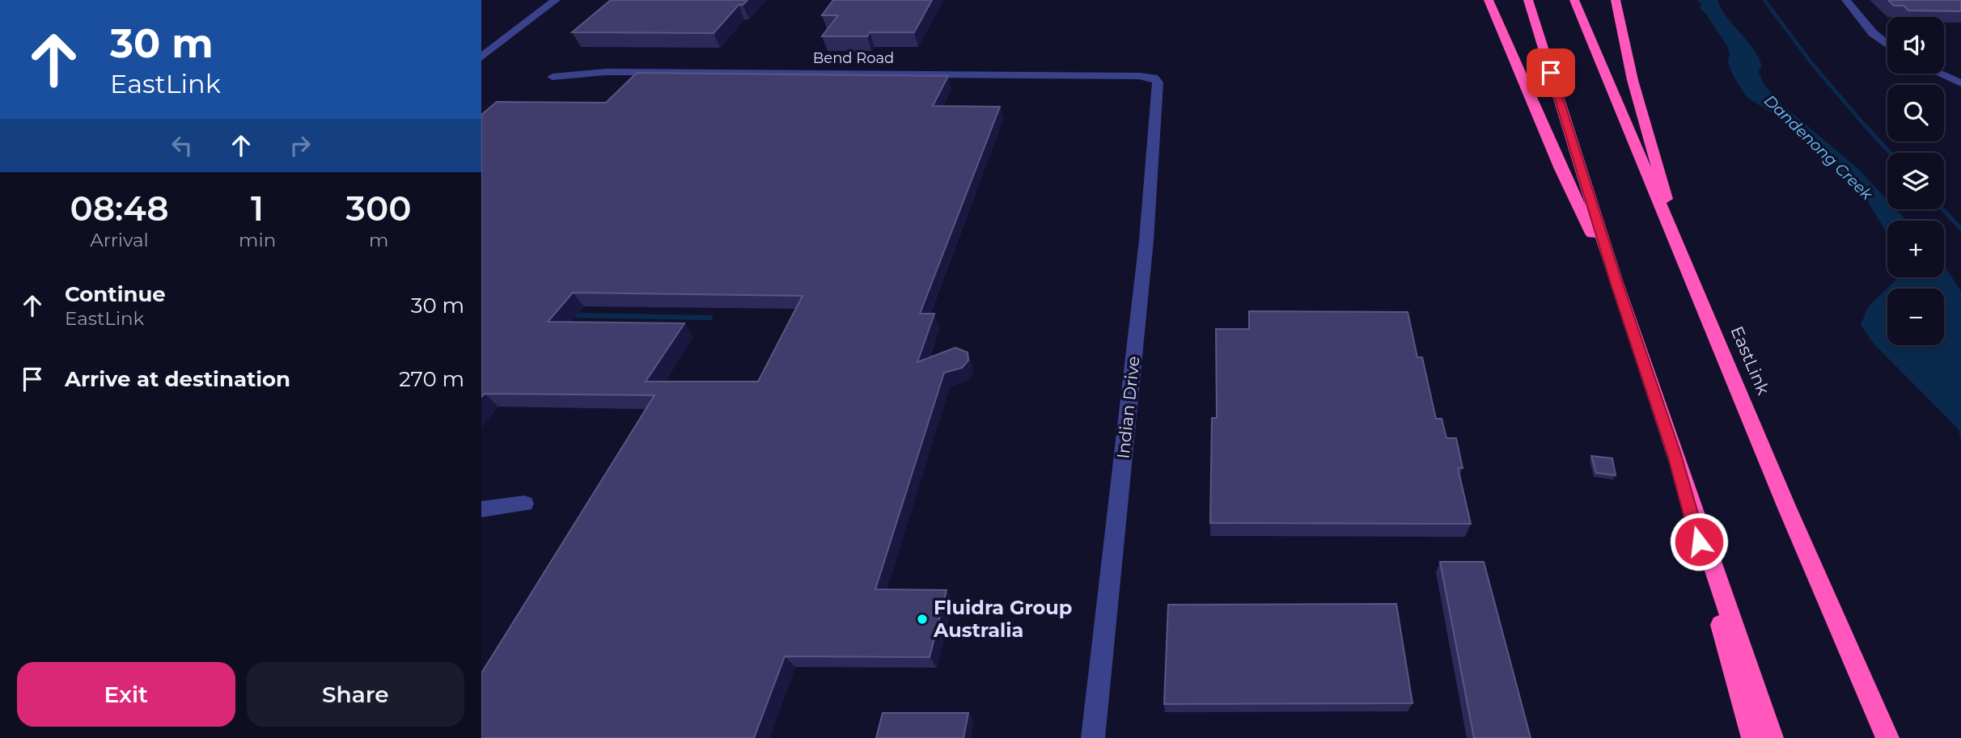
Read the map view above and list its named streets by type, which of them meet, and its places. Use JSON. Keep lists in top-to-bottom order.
{
  "streets": {
    "highway": ["EastLink"],
    "street": ["Bend Road", "Indian Drive"]
  },
  "crossings": [
    ["Bend Road", "Indian Drive"]
  ],
  "water": ["Dandenong Creek"],
  "places": ["Fluidra Group Australia"],
  "page": {
    "turn": ["30 m", "EastLink"],
    "map_buttons": ["+", "−"],
    "eta": [
      "08:48",
      "Arrival",
      "1",
      "min",
      "300",
      "m"
    ],
    "list": [
      {
        "name": "Continue",
        "note": "EastLink",
        "value": "30 m"
      },
      {
        "name": "Arrive at destination",
        "value": "270 m"
      }
    ],
    "buttons": ["Exit", "Share"]
  }
}
